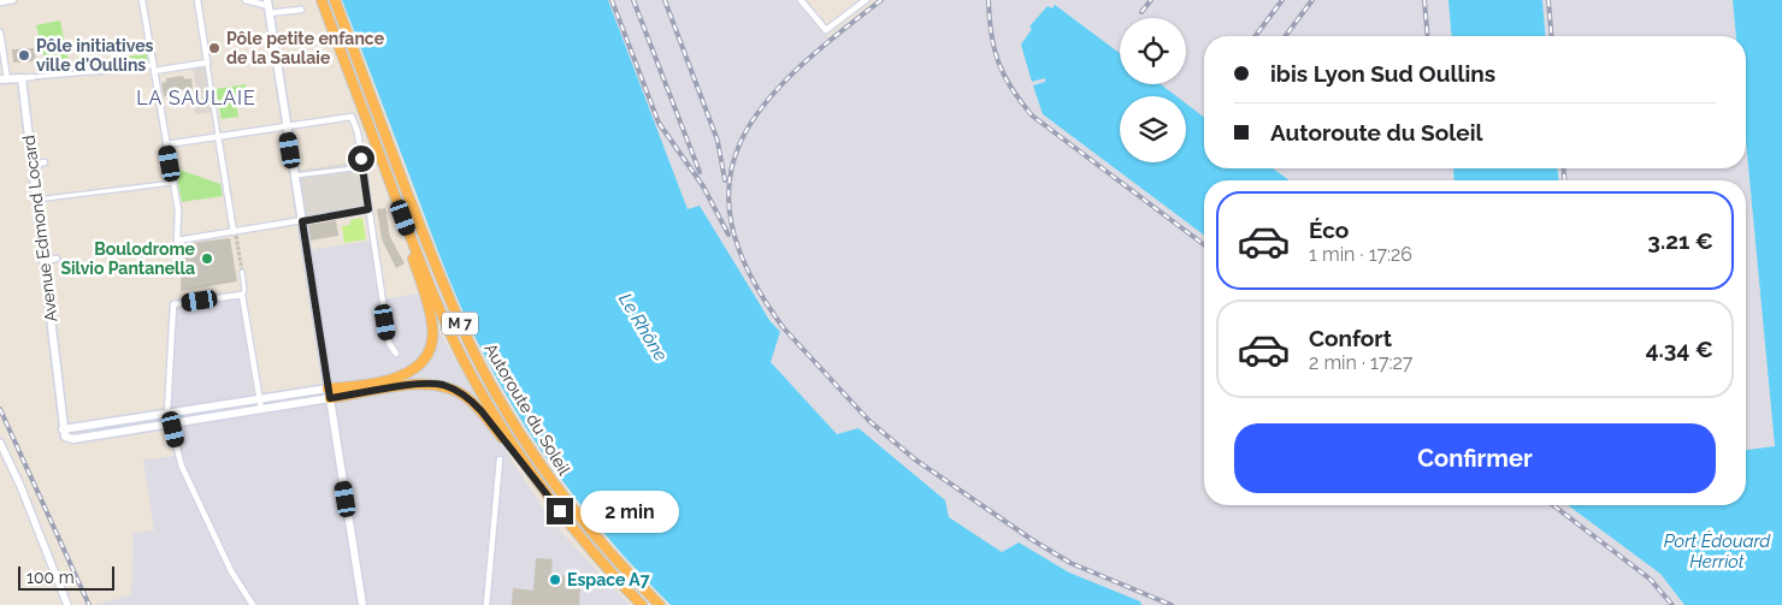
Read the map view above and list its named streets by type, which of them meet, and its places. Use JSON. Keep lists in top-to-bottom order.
{
  "streets": {
    "highway": ["M 7", "Autoroute du Soleil"],
    "main road": ["Avenue Edmond Locard"]
  },
  "districts": ["LA SAULAIE"],
  "water": ["Le Rhône", "Port Édouard Herriot"],
  "places": [
    "Pôle petite enfance de la Saulaie",
    "Pôle initiatives ville d'Oullins",
    "Boulodrome Silvio Pantanella",
    "Espace A7"
  ],
  "scale_bar": "100 m",
  "page": {
    "banner": ["ibis Lyon Sud Oullins", "Autoroute du Soleil"],
    "list": [
      {
        "name": "Éco",
        "note": "1 min · 17:26",
        "value": "3.21 €"
      },
      {
        "name": "Confort",
        "note": "2 min · 17:27",
        "value": "4.34 €"
      }
    ],
    "buttons": "Confirmer",
    "bubble": "2 min",
    "scale": "100 m"
  }
}
